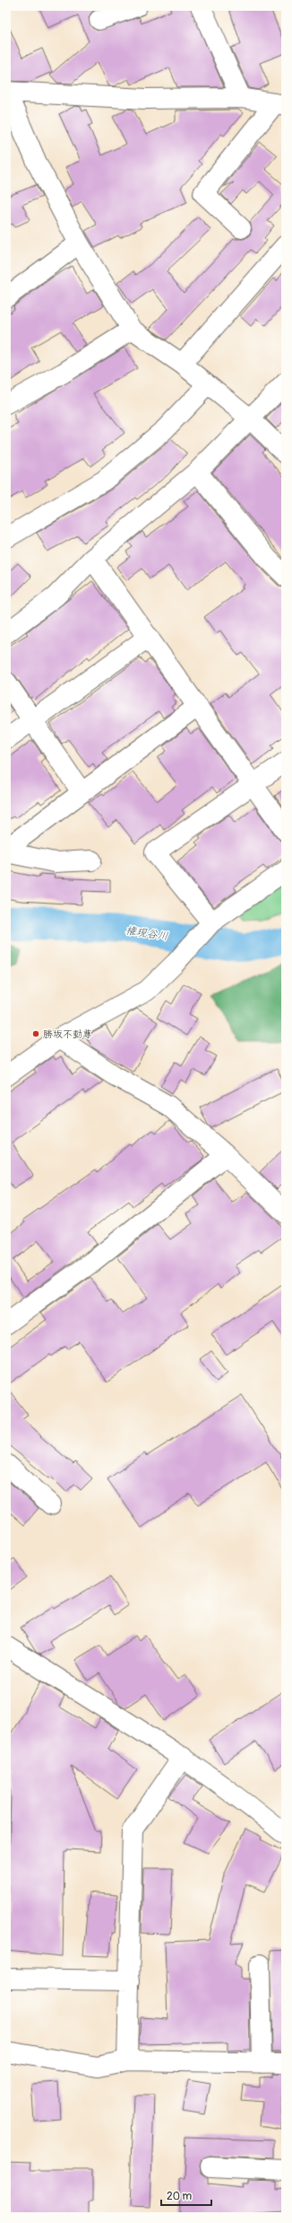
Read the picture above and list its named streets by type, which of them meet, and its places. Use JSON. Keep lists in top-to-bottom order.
{
  "water": ["権現谷川"],
  "places": ["勝坂不動尊"],
  "scale_bar": "20 m"
}
